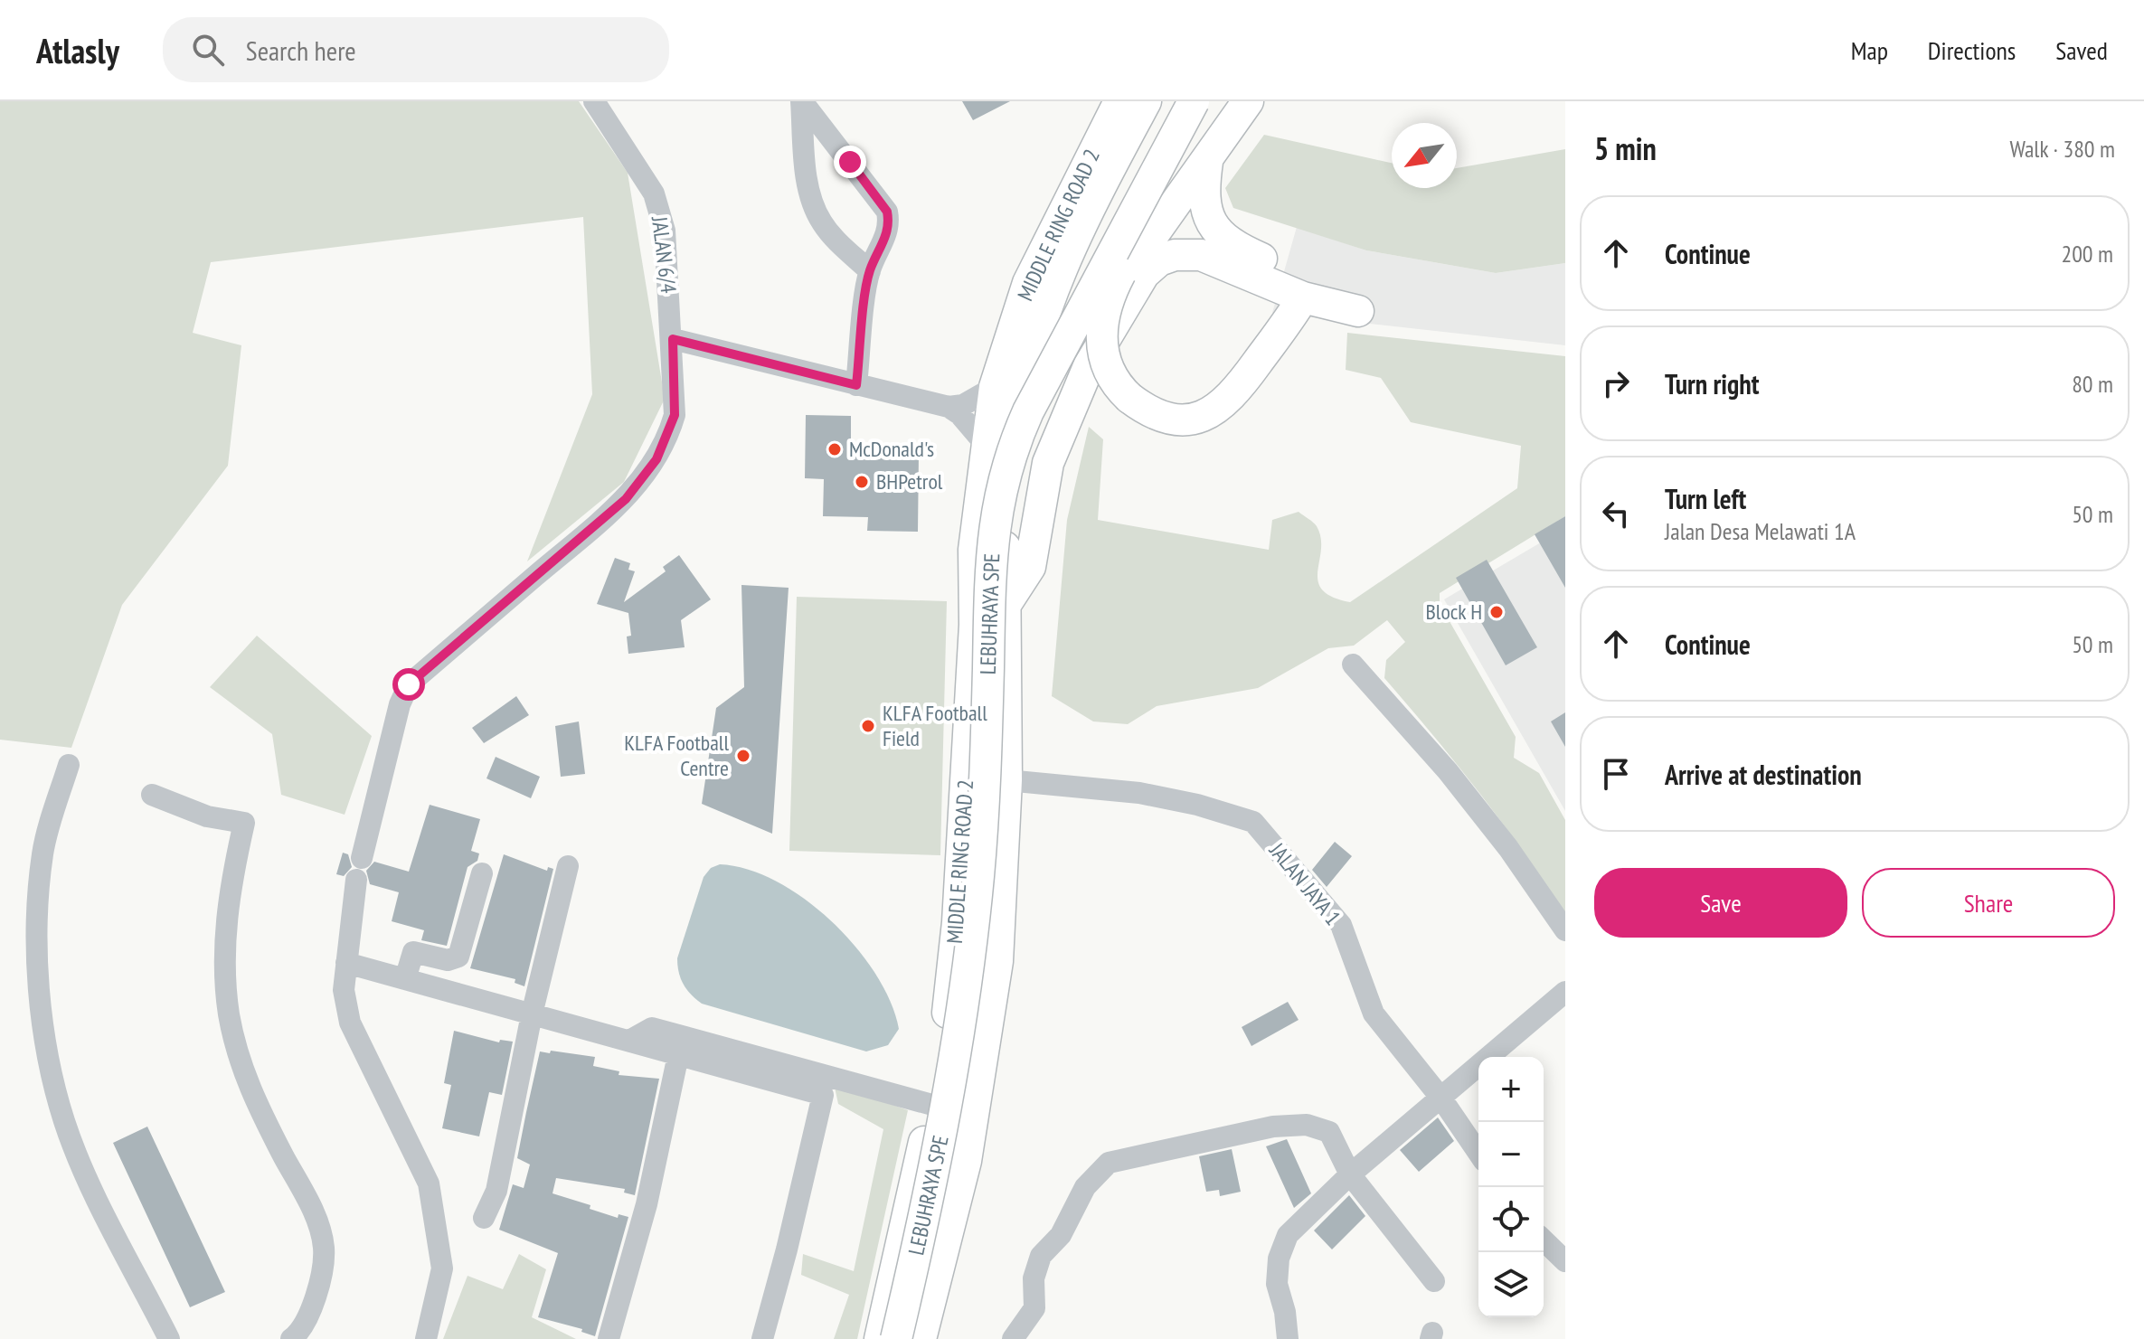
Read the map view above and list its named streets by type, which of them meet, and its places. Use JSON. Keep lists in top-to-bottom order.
{
  "streets": {
    "highway": ["MIDDLE RING ROAD 2", "LEBUHRAYA SPE"],
    "street": ["JALAN 6/4", "JALAN JAYA 1"]
  },
  "crossings": [
    ["MIDDLE RING ROAD 2", "JALAN JAYA 1"]
  ],
  "places": [
    "McDonald's",
    "BHPetrol",
    "Block H",
    "KLFA Football Field",
    "KLFA Football Centre"
  ],
  "north": "bottom left",
  "page": {
    "header": "Atlasly",
    "search": "Search here",
    "nav": ["Map", "Directions", "Saved"],
    "heading": ["5 min", "Walk · 380 m"],
    "list": [
      ["Continue", "200 m"],
      ["Turn right", "80 m"],
      ["Turn left", "Jalan Desa Melawati 1A", "50 m"],
      ["Continue", "50 m"],
      "Arrive at destination"
    ],
    "buttons": ["Save", "Share"],
    "map_buttons": ["+", "−"]
  }
}
